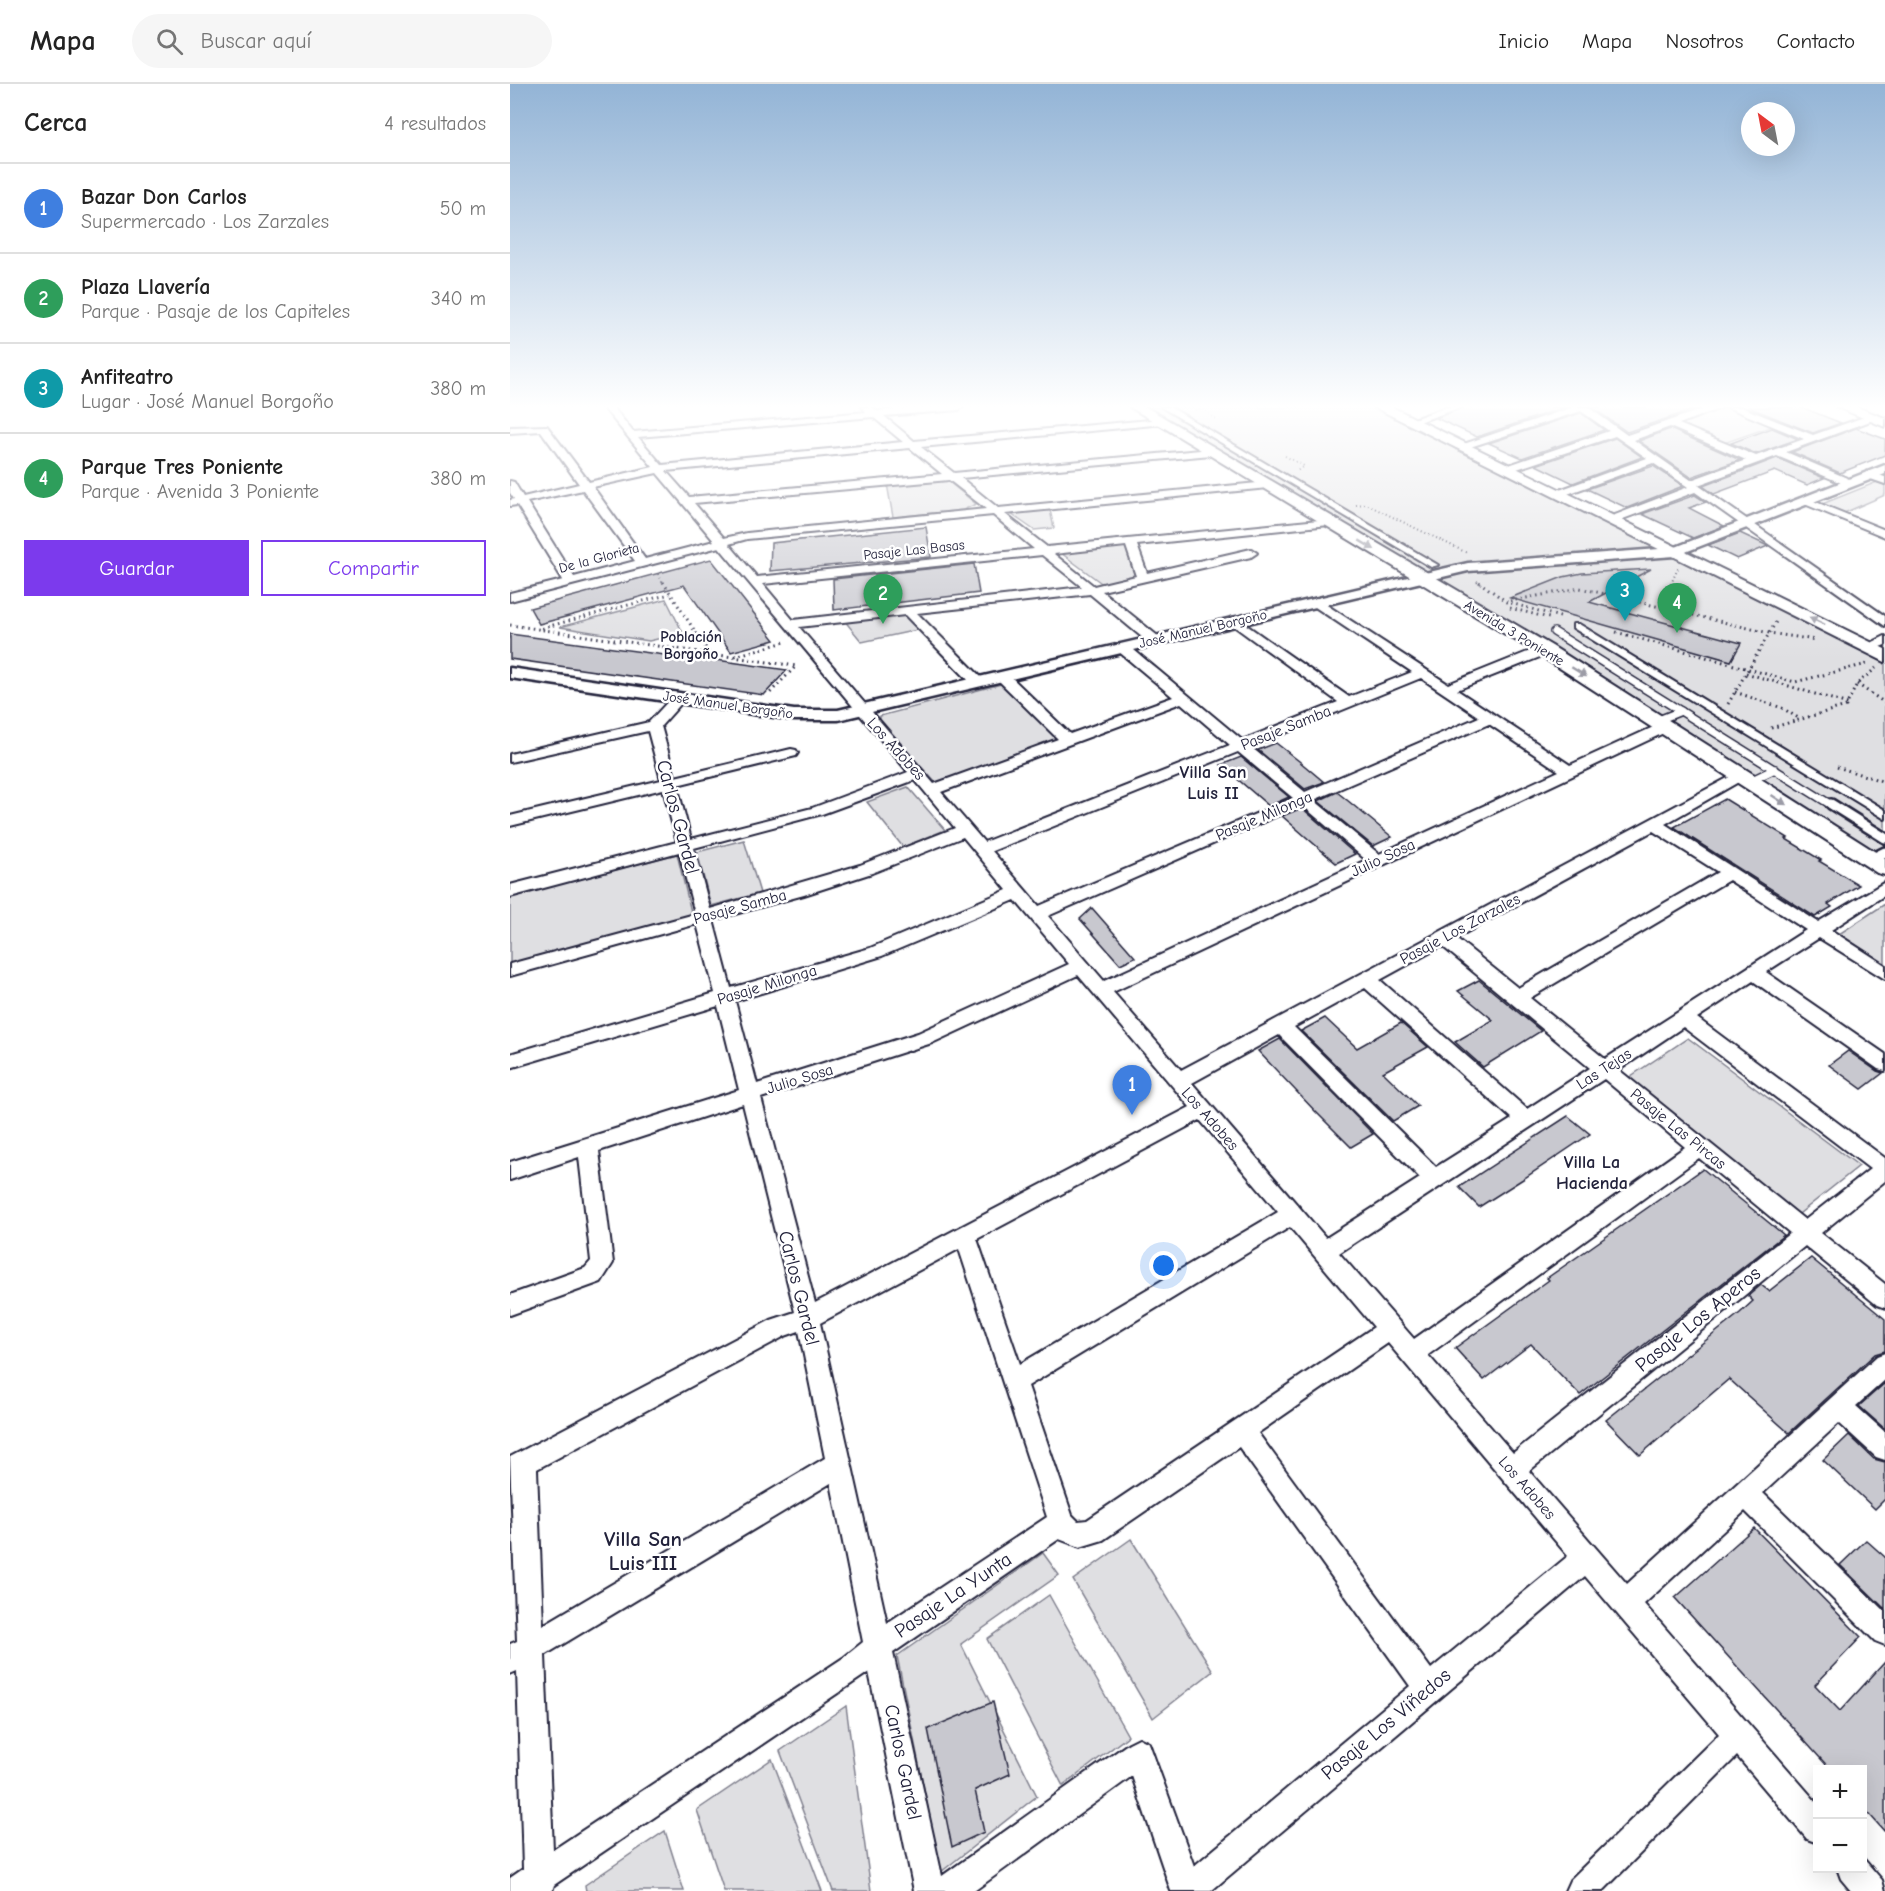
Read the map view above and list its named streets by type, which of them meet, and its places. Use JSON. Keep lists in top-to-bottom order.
{
  "streets": {
    "main road": ["Avenida 3 Poniente"],
    "street": [
      "Pasaje Las Basas",
      "De la Glorieta",
      "José Manuel Borgoño",
      "Pasaje Samba",
      "Los Adobes",
      "Pasaje Milonga",
      "Carlos Gardel",
      "Julio Sosa",
      "Pasaje Los Zarzales",
      "Las Tejas",
      "Pasaje Las Pircas",
      "Pasaje Los Aperos",
      "Pasaje La Yunta",
      "Pasaje Los Viñedos"
    ]
  },
  "crossings": [
    ["Pasaje Las Basas", "Avenida 3 Poniente"],
    ["Pasaje Las Basas", "Los Adobes"],
    ["De la Glorieta", "Los Adobes"],
    ["José Manuel Borgoño", "Avenida 3 Poniente"],
    ["José Manuel Borgoño", "Los Adobes"],
    ["Avenida 3 Poniente", "Julio Sosa"],
    ["Avenida 3 Poniente", "Pasaje Los Zarzales"],
    ["Pasaje Samba", "Los Adobes"],
    ["Pasaje Samba", "Carlos Gardel"],
    ["Los Adobes", "Pasaje Milonga"],
    ["Los Adobes", "Julio Sosa"],
    ["Los Adobes", "Pasaje Los Zarzales"],
    ["Los Adobes", "Las Tejas"],
    ["Los Adobes", "Pasaje Los Aperos"],
    ["Los Adobes", "Pasaje Los Viñedos"],
    ["Pasaje Milonga", "Carlos Gardel"],
    ["Carlos Gardel", "Julio Sosa"],
    ["Carlos Gardel", "Pasaje La Yunta"],
    ["Pasaje Los Zarzales", "Pasaje Las Pircas"],
    ["Las Tejas", "Pasaje Las Pircas"],
    ["Pasaje Las Pircas", "Pasaje Los Aperos"]
  ],
  "districts": [
    "Población Borgoño",
    "Villa San Luis II",
    "Villa La Hacienda",
    "Villa San Luis III"
  ],
  "north": "top left",
  "page": {
    "header": "Mapa",
    "search": "Buscar aquí",
    "nav": [
      "Inicio",
      "Mapa",
      "Nosotros",
      "Contacto"
    ],
    "heading": ["Cerca", "4 resultados"],
    "list": [
      {
        "mark": "1",
        "name": "Bazar Don Carlos",
        "note": "Supermercado · Los Zarzales",
        "value": "50 m"
      },
      {
        "mark": "2",
        "name": "Plaza Llavería",
        "note": "Parque · Pasaje de los Capiteles",
        "value": "340 m"
      },
      {
        "mark": "3",
        "name": "Anfiteatro",
        "note": "Lugar · José Manuel Borgoño",
        "value": "380 m"
      },
      {
        "mark": "4",
        "name": "Parque Tres Poniente",
        "note": "Parque · Avenida 3 Poniente",
        "value": "380 m"
      }
    ],
    "buttons": ["Guardar", "Compartir"],
    "pins": [
      "3",
      "2",
      "4",
      "1"
    ],
    "map_buttons": ["+", "−"]
  }
}
